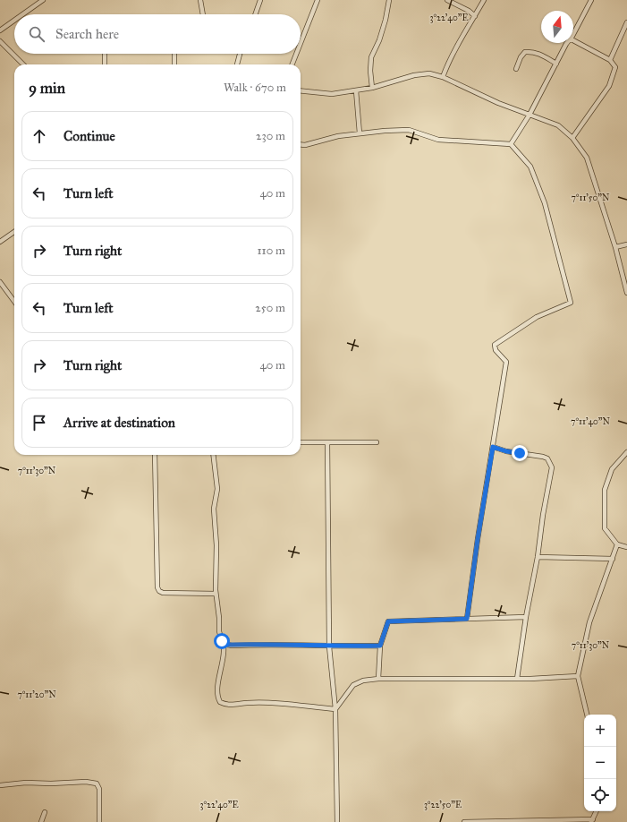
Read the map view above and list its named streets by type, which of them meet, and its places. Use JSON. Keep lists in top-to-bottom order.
{
  "north": "top",
  "page": {
    "search": "Search here",
    "heading": ["9 min", "Walk · 670 m"],
    "list": [
      ["Continue", "230 m"],
      ["Turn left", "40 m"],
      ["Turn right", "110 m"],
      ["Turn left", "250 m"],
      ["Turn right", "40 m"],
      "Arrive at destination"
    ],
    "map_buttons": ["+", "−"]
  },
  "coordinates": [
    "3°22'40\"E",
    "7°11'50\"N",
    "7°11'40\"N",
    "7°11'30\"N",
    "7°11'20\"N",
    "3°22'50\"E"
  ]
}
